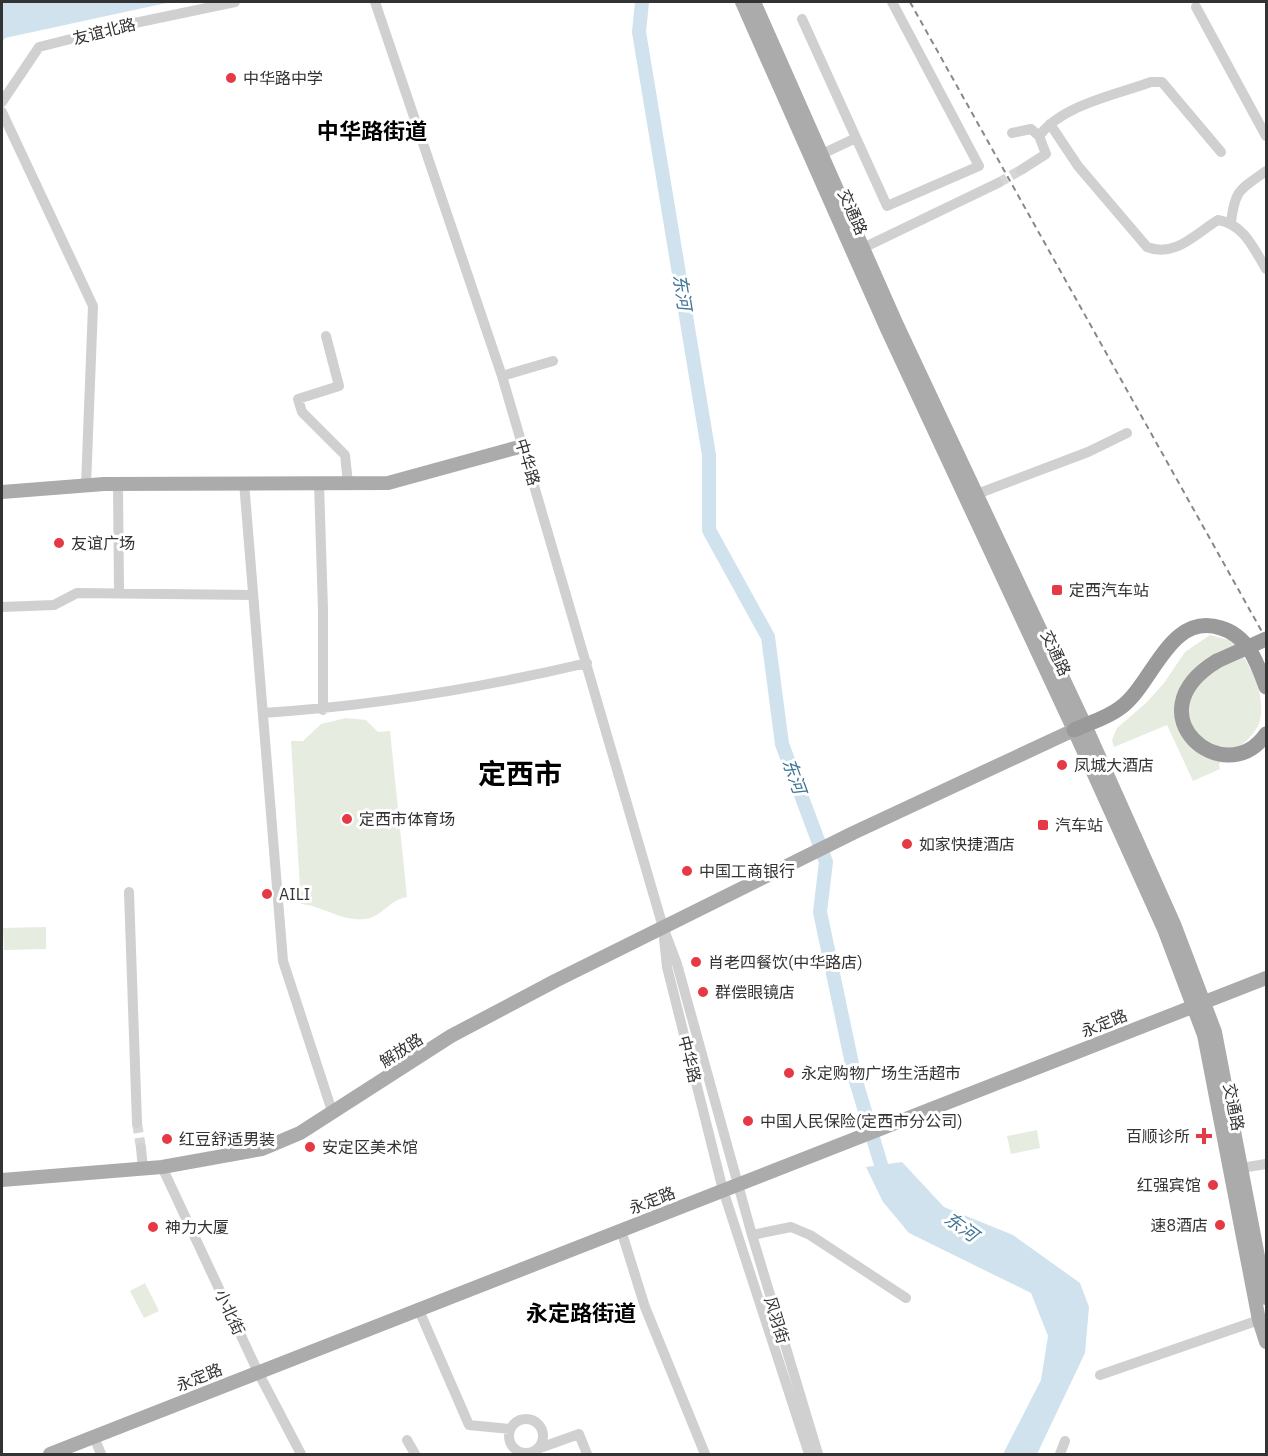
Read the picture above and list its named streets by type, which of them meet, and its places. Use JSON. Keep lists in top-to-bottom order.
{
  "streets": {
    "main road": ["交通路", "永定路", "解放路"],
    "street": [
      "友谊北路",
      "中华路",
      "小北街",
      "风羽街"
    ]
  },
  "crossings": [
    ["交通路", "永定路"],
    ["交通路", "解放路"],
    ["中华路", "永定路"],
    ["中华路", "解放路"],
    ["中华路", "风羽街"],
    ["永定路", "小北街"],
    ["永定路", "风羽街"],
    ["解放路", "小北街"]
  ],
  "districts": ["中华路街道", "定西市", "永定路街道"],
  "water": ["东河"],
  "places": {
    "other": [
      "中华路中学",
      "友谊广场",
      "凤城大酒店",
      "定西市体育场",
      "如家快捷酒店",
      "中国工商银行",
      "AILI",
      "肖老四餐饮(中华路店)",
      "群偿眼镜店",
      "永定购物广场生活超市",
      "中国人民保险(定西市分公司)",
      "红豆舒适男装",
      "安定区美术馆",
      "红强宾馆",
      "速8酒店",
      "神力大厦"
    ],
    "transit": ["定西汽车站", "汽车站"],
    "health": ["百顺诊所"]
  }
}
